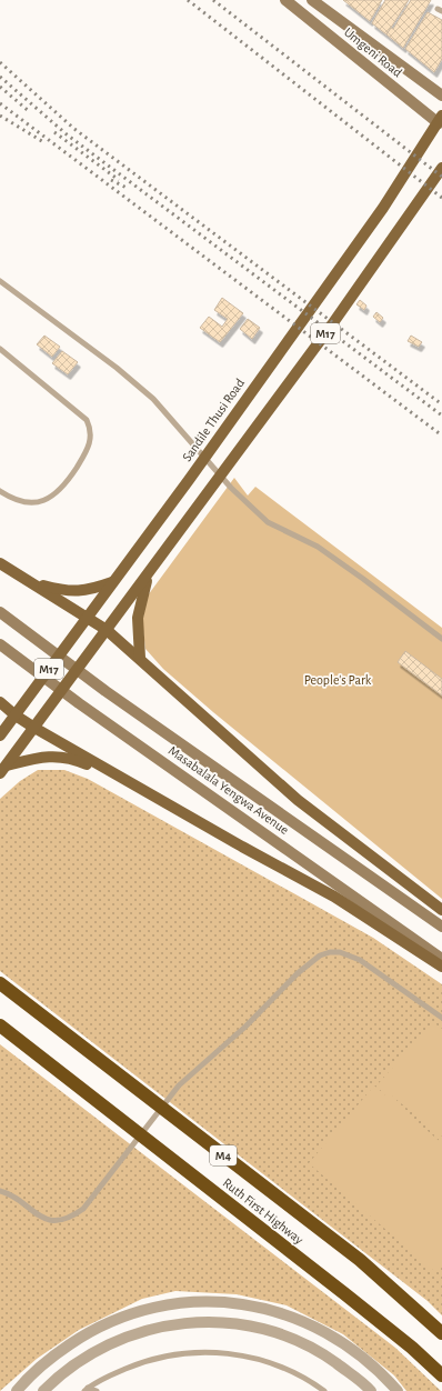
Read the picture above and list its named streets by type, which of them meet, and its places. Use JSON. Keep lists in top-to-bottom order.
{
  "streets": {
    "highway": ["M4", "Ruth First Highway"],
    "main road": [
      "Umgeni Road",
      "M17",
      "Sandile Thusi Road",
      "Masabalala Yengwa Avenue"
    ]
  },
  "crossings": [
    ["Umgeni Road", "Sandile Thusi Road"]
  ],
  "parks": ["People's Park"]
}
